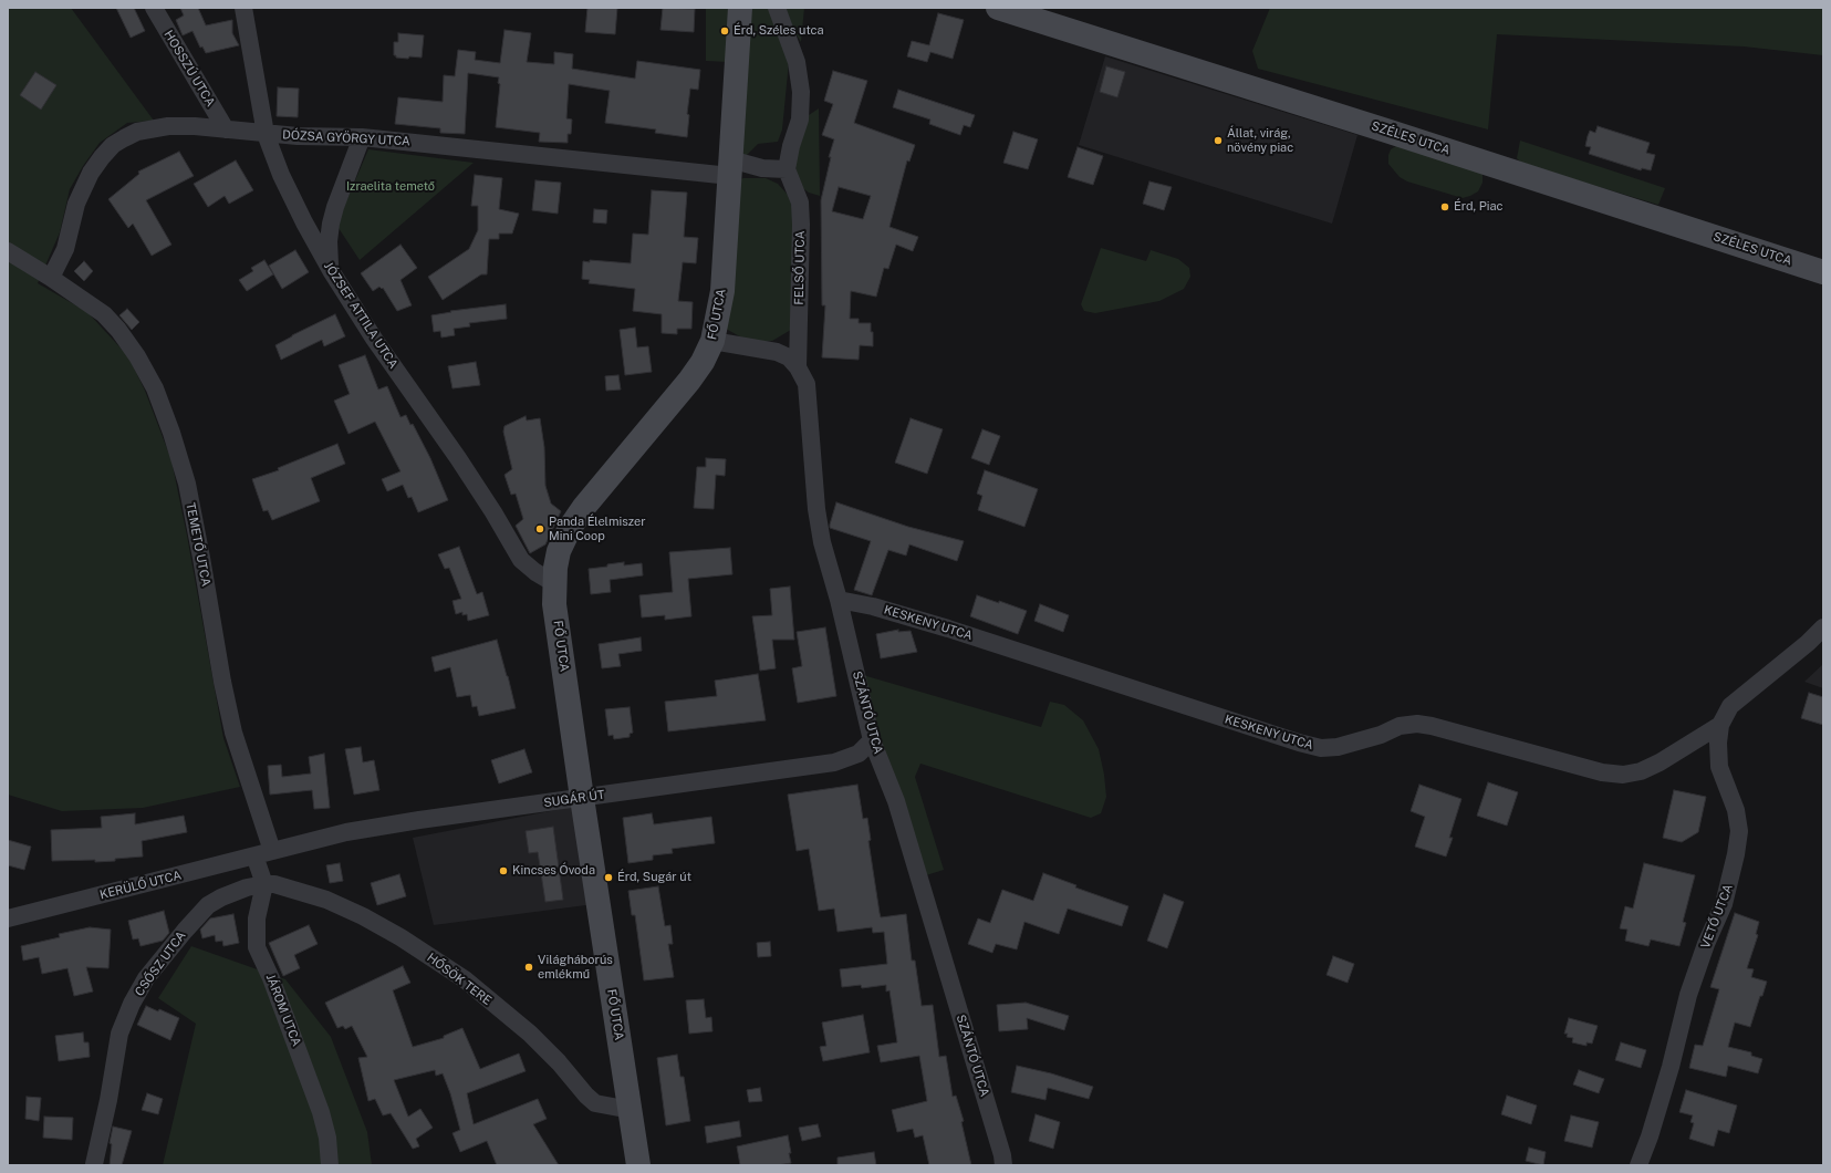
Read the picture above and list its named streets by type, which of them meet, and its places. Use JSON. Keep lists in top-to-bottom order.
{
  "streets": {
    "street": [
      "HOSSZÚ UTCA",
      "DÓZSA GYÖRGY UTCA",
      "SZÉLES UTCA",
      "FELSŐ UTCA",
      "FŐ UTCA",
      "JÓZSEF ATTILA UTCA",
      "TEMETŐ UTCA",
      "KESKENY UTCA",
      "SZÁNTÓ UTCA",
      "SUGÁR ÚT",
      "KERÜLŐ UTCA",
      "VETŐ UTCA",
      "CSŐSZ UTCA",
      "HŐSÖK TERE",
      "JÁROM UTCA"
    ]
  },
  "crossings": [
    ["HOSSZÚ UTCA", "DÓZSA GYÖRGY UTCA"],
    ["DÓZSA GYÖRGY UTCA", "FŐ UTCA"],
    ["DÓZSA GYÖRGY UTCA", "JÓZSEF ATTILA UTCA"],
    ["DÓZSA GYÖRGY UTCA", "TEMETŐ UTCA"],
    ["FELSŐ UTCA", "SZÁNTÓ UTCA"],
    ["FŐ UTCA", "JÓZSEF ATTILA UTCA"],
    ["FŐ UTCA", "SZÁNTÓ UTCA"],
    ["FŐ UTCA", "SUGÁR ÚT"],
    ["FŐ UTCA", "HŐSÖK TERE"],
    ["TEMETŐ UTCA", "SUGÁR ÚT"],
    ["TEMETŐ UTCA", "KERÜLŐ UTCA"],
    ["KESKENY UTCA", "SZÁNTÓ UTCA"],
    ["KESKENY UTCA", "VETŐ UTCA"],
    ["SZÁNTÓ UTCA", "SUGÁR ÚT"],
    ["SUGÁR ÚT", "KERÜLŐ UTCA"],
    ["CSŐSZ UTCA", "HŐSÖK TERE"],
    ["CSŐSZ UTCA", "JÁROM UTCA"],
    ["HŐSÖK TERE", "JÁROM UTCA"]
  ],
  "parks": ["Izraelita temető"],
  "places": [
    "Érd, Széles utca",
    "Állat, virág, növény piac",
    "Érd, Piac",
    "Panda Élelmiszer Mini Coop",
    "Kincses Óvoda",
    "Érd, Sugár út",
    "Világháborús emlékmű"
  ]
}
